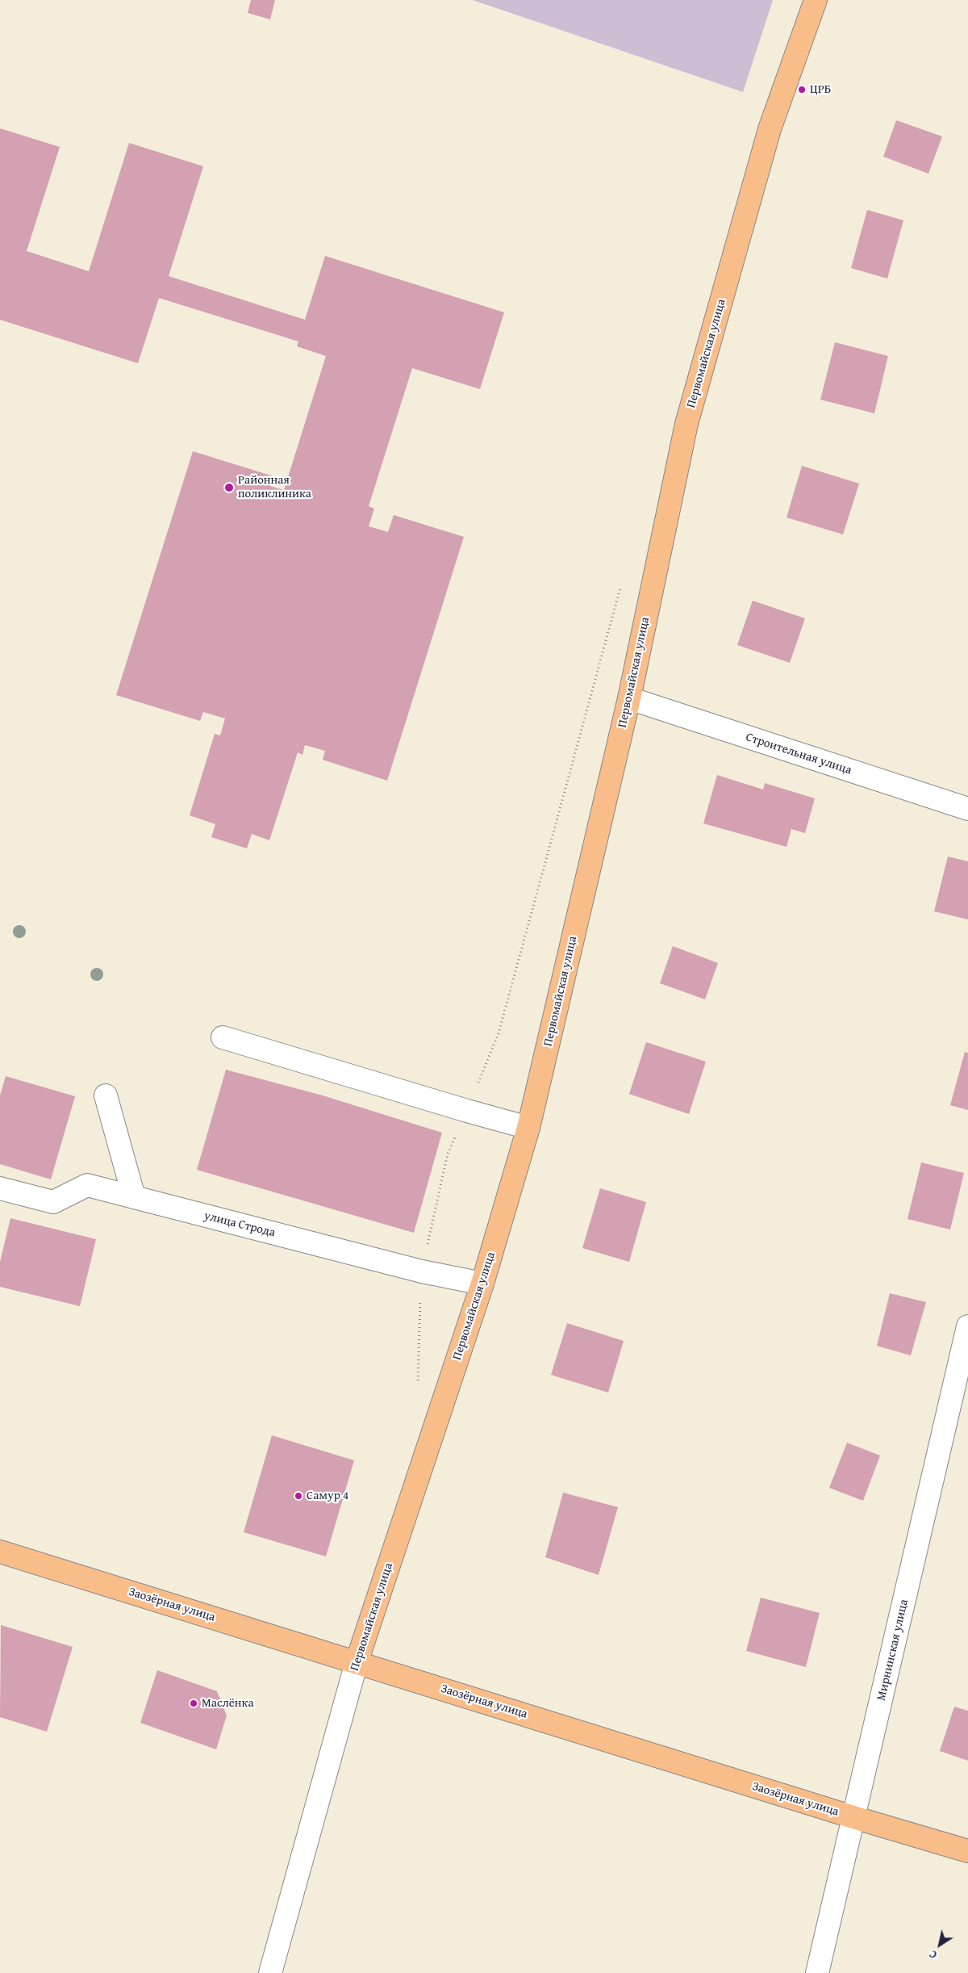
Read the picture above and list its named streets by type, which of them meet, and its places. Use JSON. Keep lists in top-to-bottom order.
{
  "streets": {
    "main road": ["Первомайская улица", "Заозёрная улица"],
    "street": ["Строительная улица", "улица Строда", "Мирнинская улица"]
  },
  "crossings": [
    ["Первомайская улица", "Строительная улица"],
    ["Первомайская улица", "улица Строда"],
    ["Первомайская улица", "Заозёрная улица"],
    ["Заозёрная улица", "Мирнинская улица"]
  ],
  "places": [
    "ЦРБ",
    "Районная поликлиника",
    "Самур 4",
    "Маслёнка"
  ],
  "north": "bottom left"
}
